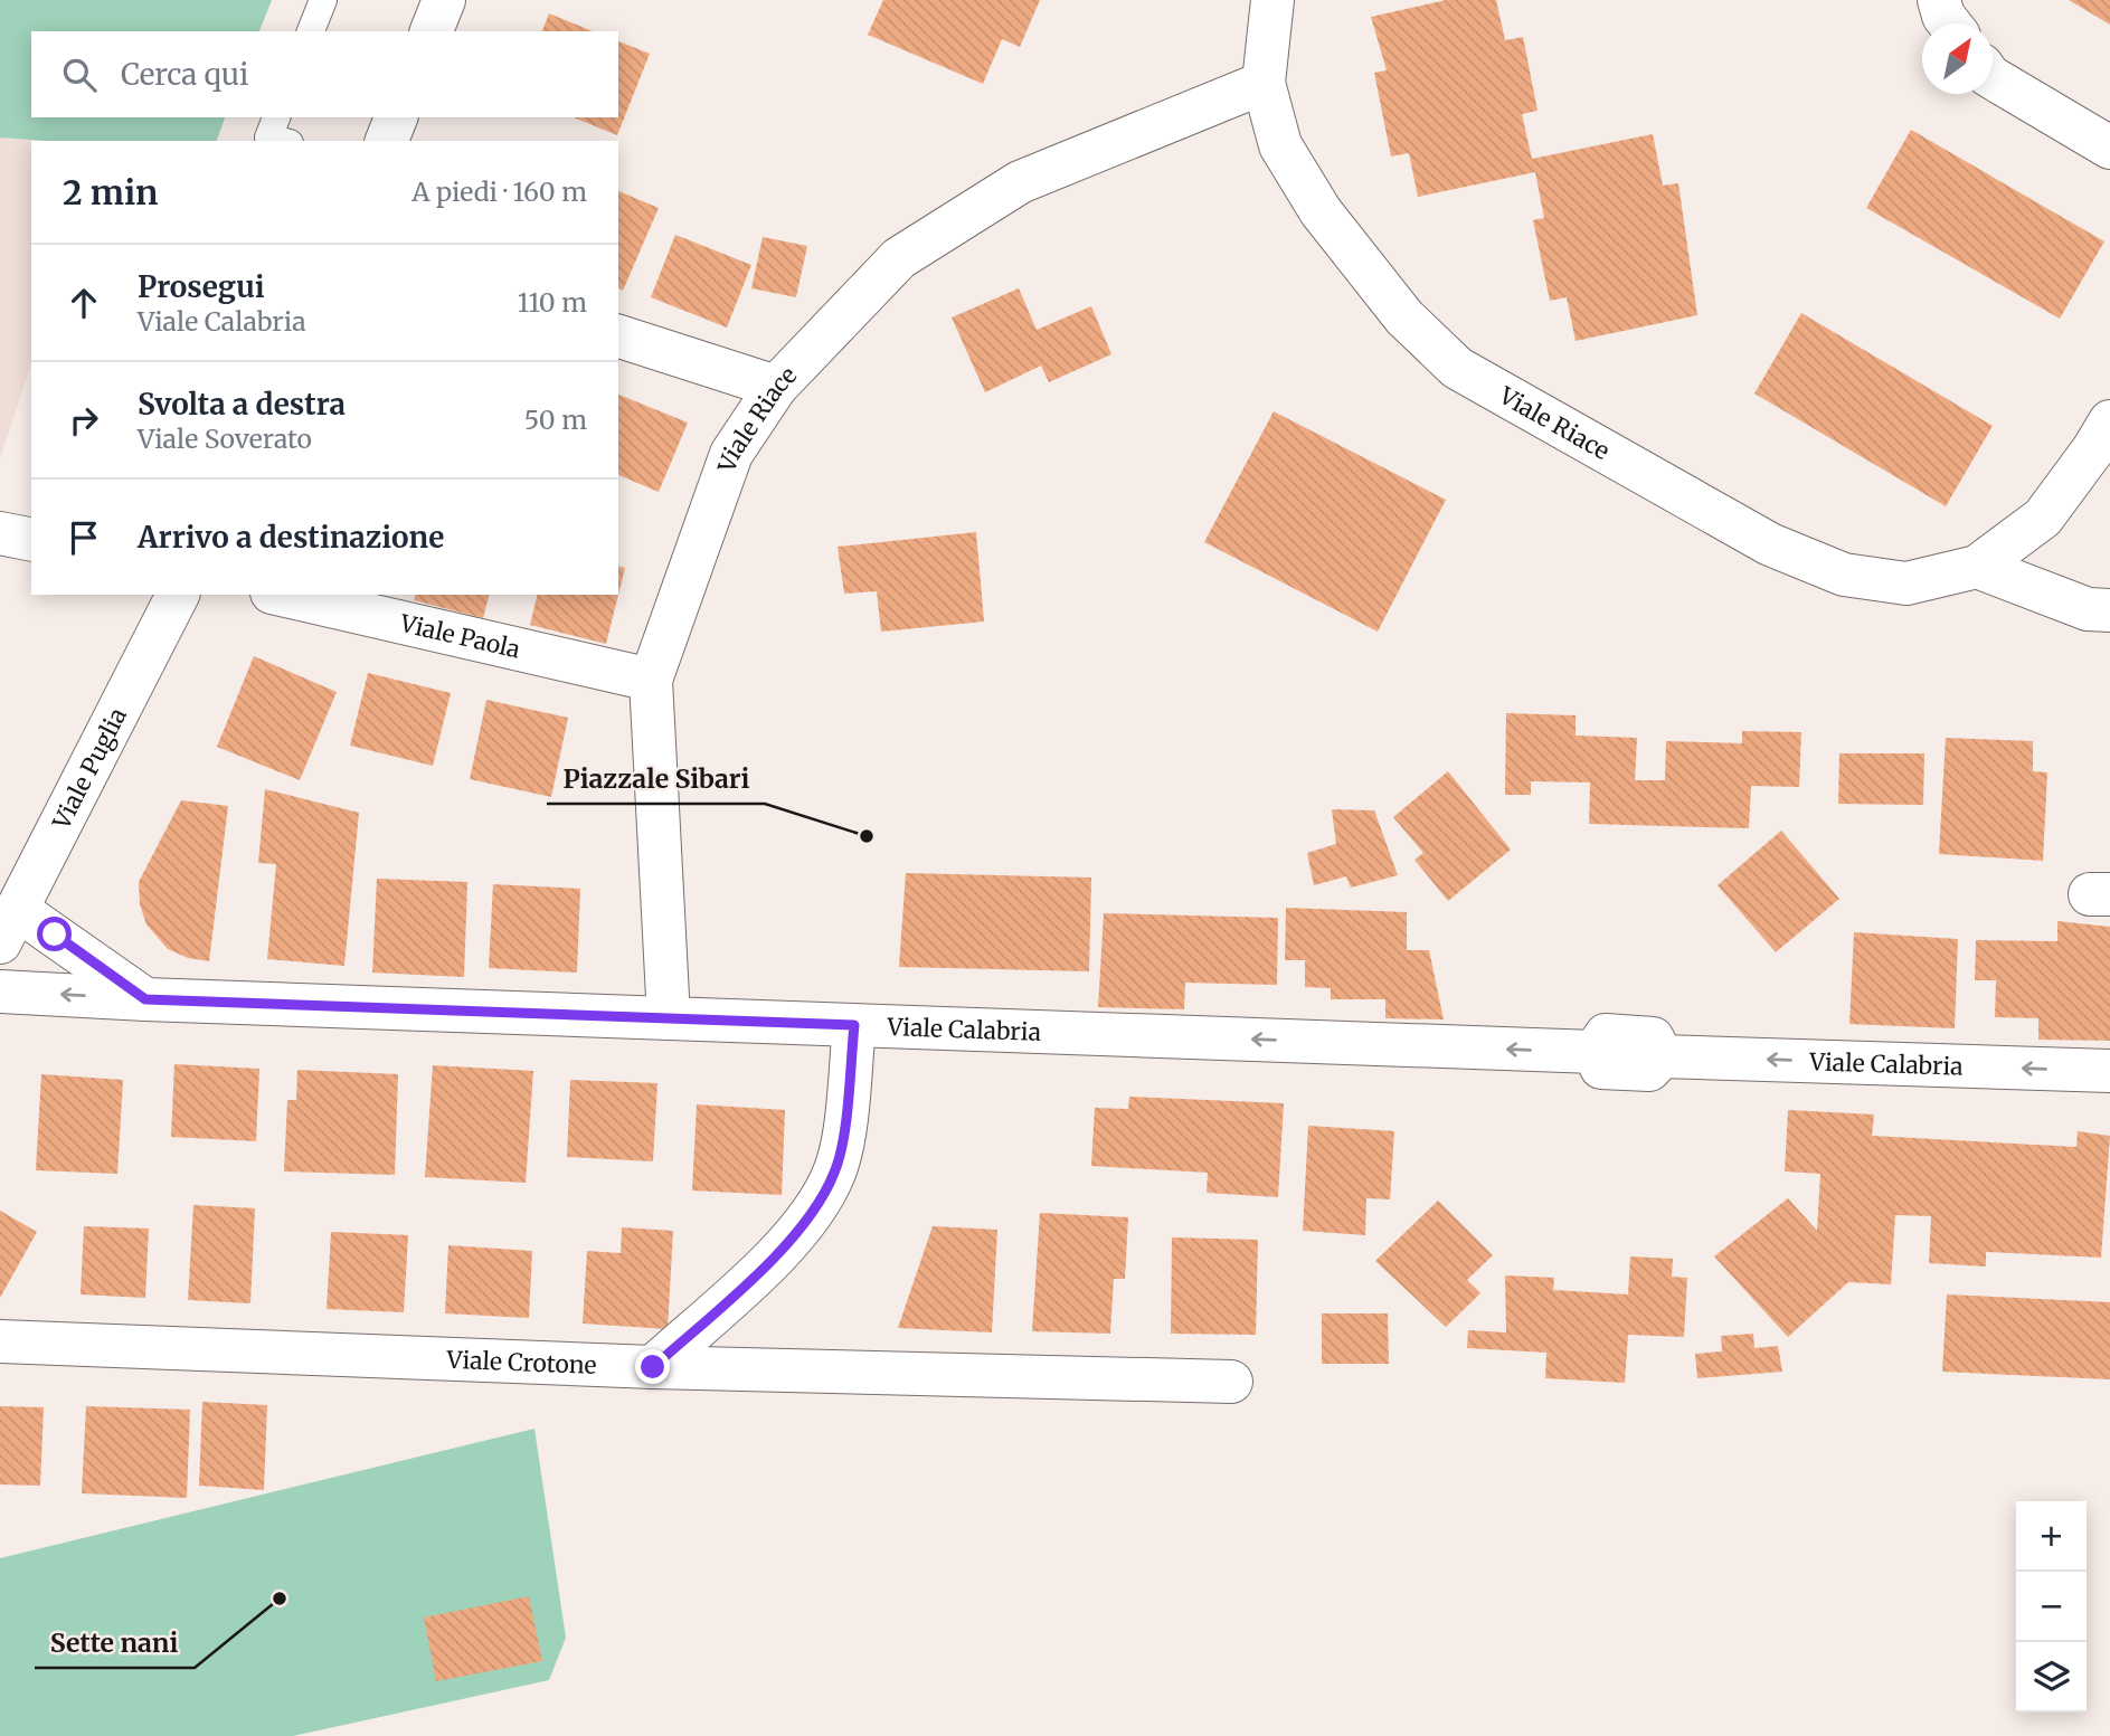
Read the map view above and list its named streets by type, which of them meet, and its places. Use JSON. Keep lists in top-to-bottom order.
{
  "streets": {
    "street": [
      "Viale Riace",
      "Viale Paola",
      "Viale Puglia",
      "Viale Calabria",
      "Viale Crotone"
    ]
  },
  "crossings": [
    ["Viale Riace", "Viale Paola"],
    ["Viale Riace", "Viale Calabria"]
  ],
  "one_way": ["Viale Calabria"],
  "places": ["Piazzale Sibari", "Sette nani"],
  "north": "top right",
  "page": {
    "search": "Cerca qui",
    "heading": ["2 min", "A piedi · 160 m"],
    "list": [
      ["Prosegui", "Viale Calabria", "110 m"],
      ["Svolta a destra", "Viale Soverato", "50 m"],
      "Arrivo a destinazione"
    ],
    "map_buttons": ["+", "−"]
  }
}
